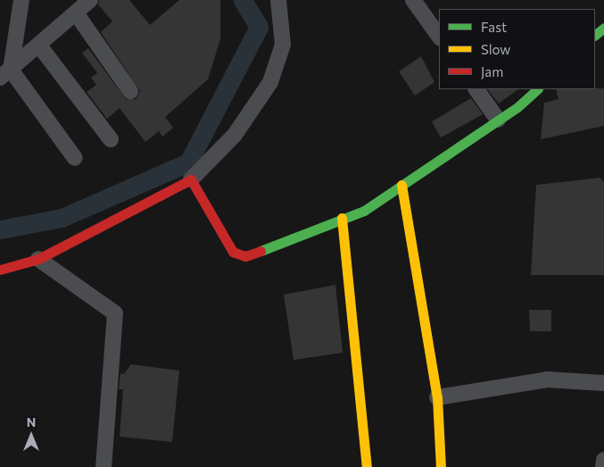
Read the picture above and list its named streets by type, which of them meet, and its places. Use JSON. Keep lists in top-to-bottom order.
{
  "legend": ["Fast", "Slow", "Jam"],
  "north": "top"
}
